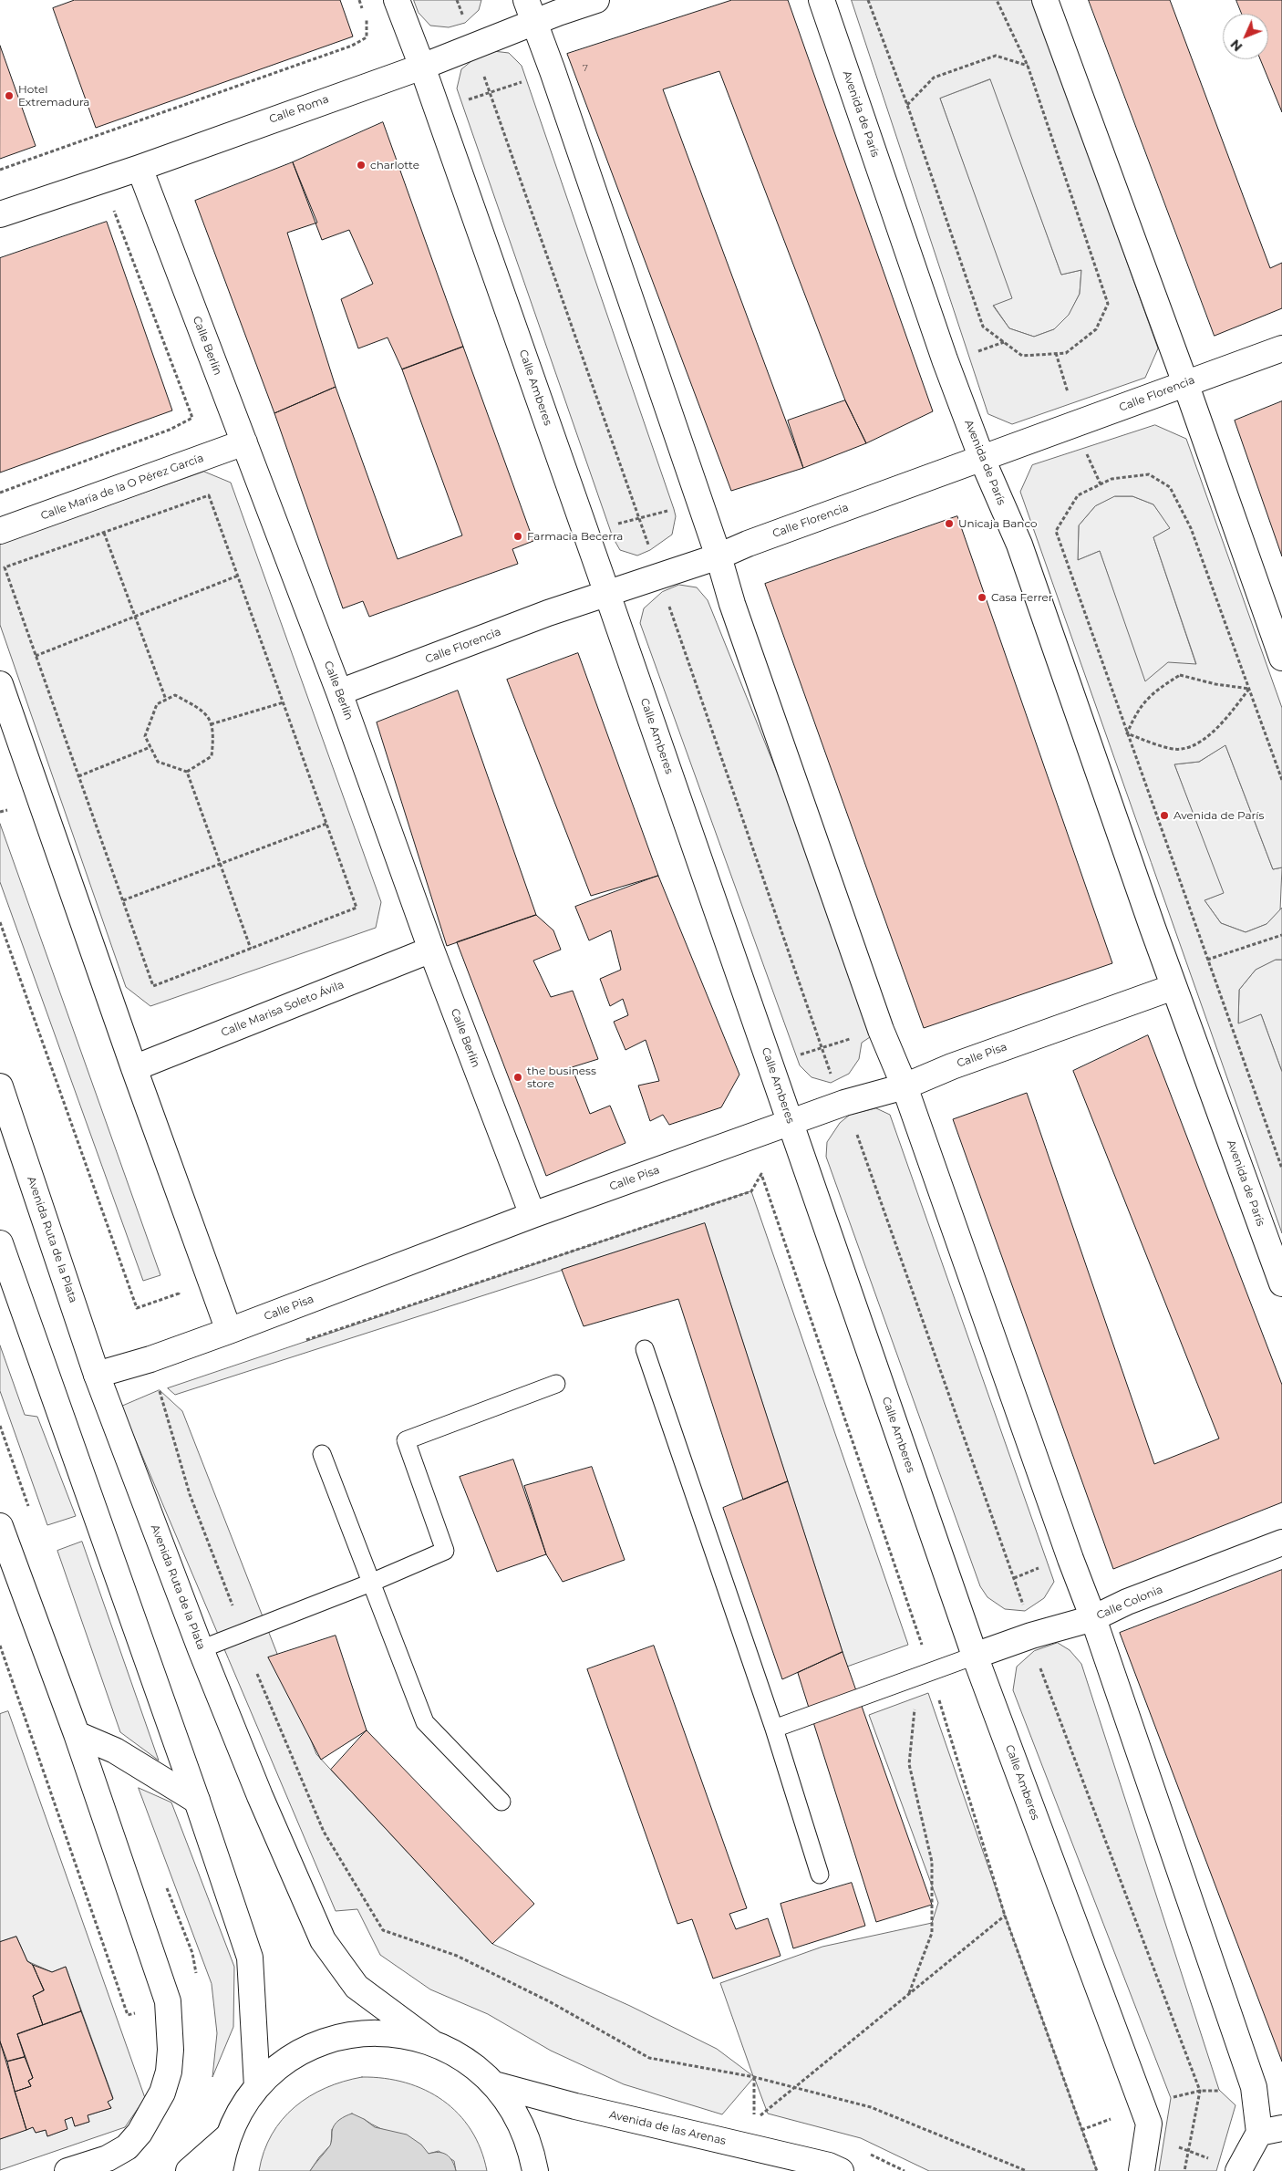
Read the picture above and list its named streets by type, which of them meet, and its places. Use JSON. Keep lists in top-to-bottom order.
{
  "streets": {
    "street": [
      "Calle Roma",
      "Avenida de París",
      "Calle Berlín",
      "Calle Amberes",
      "Calle Florencia",
      "Calle María de la O Pérez García",
      "Calle Marisa Soleto Ávila",
      "Calle Pisa",
      "Avenida Ruta de la Plata",
      "Calle Colonia",
      "Avenida de las Arenas"
    ]
  },
  "crossings": [
    ["Calle Roma", "Calle Berlín"],
    ["Calle Roma", "Calle Amberes"],
    ["Avenida de París", "Calle Florencia"],
    ["Avenida de París", "Calle Pisa"],
    ["Calle Berlín", "Calle Florencia"],
    ["Calle Berlín", "Calle María de la O Pérez García"],
    ["Calle Berlín", "Calle Marisa Soleto Ávila"],
    ["Calle Berlín", "Calle Pisa"],
    ["Calle Amberes", "Calle Florencia"],
    ["Calle Amberes", "Calle Pisa"],
    ["Calle Amberes", "Calle Colonia"],
    ["Calle Pisa", "Avenida Ruta de la Plata"]
  ],
  "places": [
    "Hotel Extremadura",
    "charlotte",
    "Unicaja Banco",
    "Farmacia Becerra",
    "Casa Ferrer",
    "Avenida de París",
    "the business store"
  ],
  "house_numbers": ["7"],
  "north": "bottom left"
}
